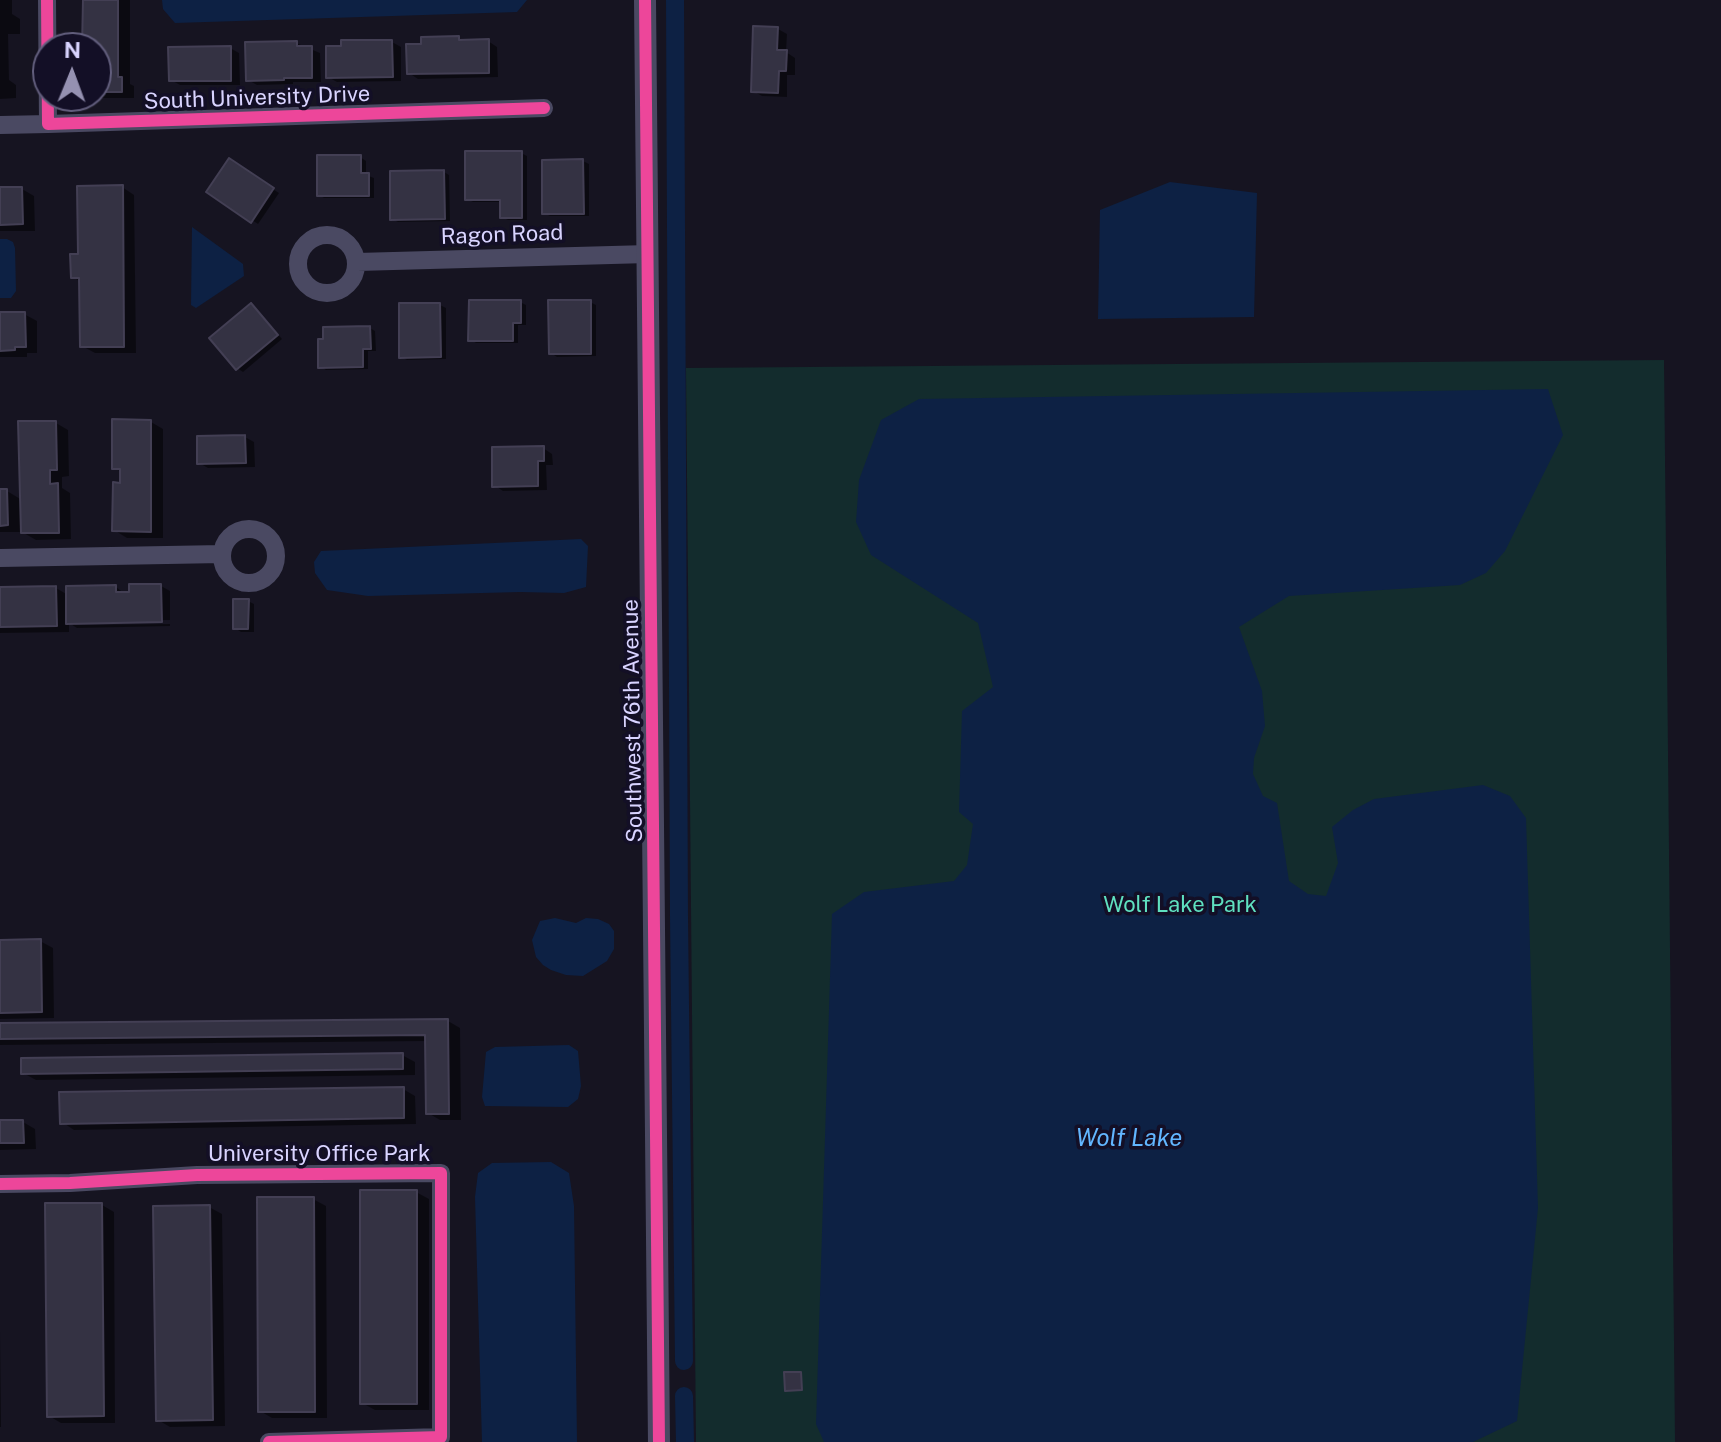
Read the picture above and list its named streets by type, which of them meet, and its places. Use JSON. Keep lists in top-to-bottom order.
{
  "streets": {
    "street": [
      "South University Drive",
      "Ragon Road",
      "Southwest 76th Avenue",
      "University Office Park"
    ]
  },
  "crossings": [
    ["Ragon Road", "Southwest 76th Avenue"]
  ],
  "water": ["Wolf Lake"],
  "parks": ["Wolf Lake Park"],
  "north": "top"
}
